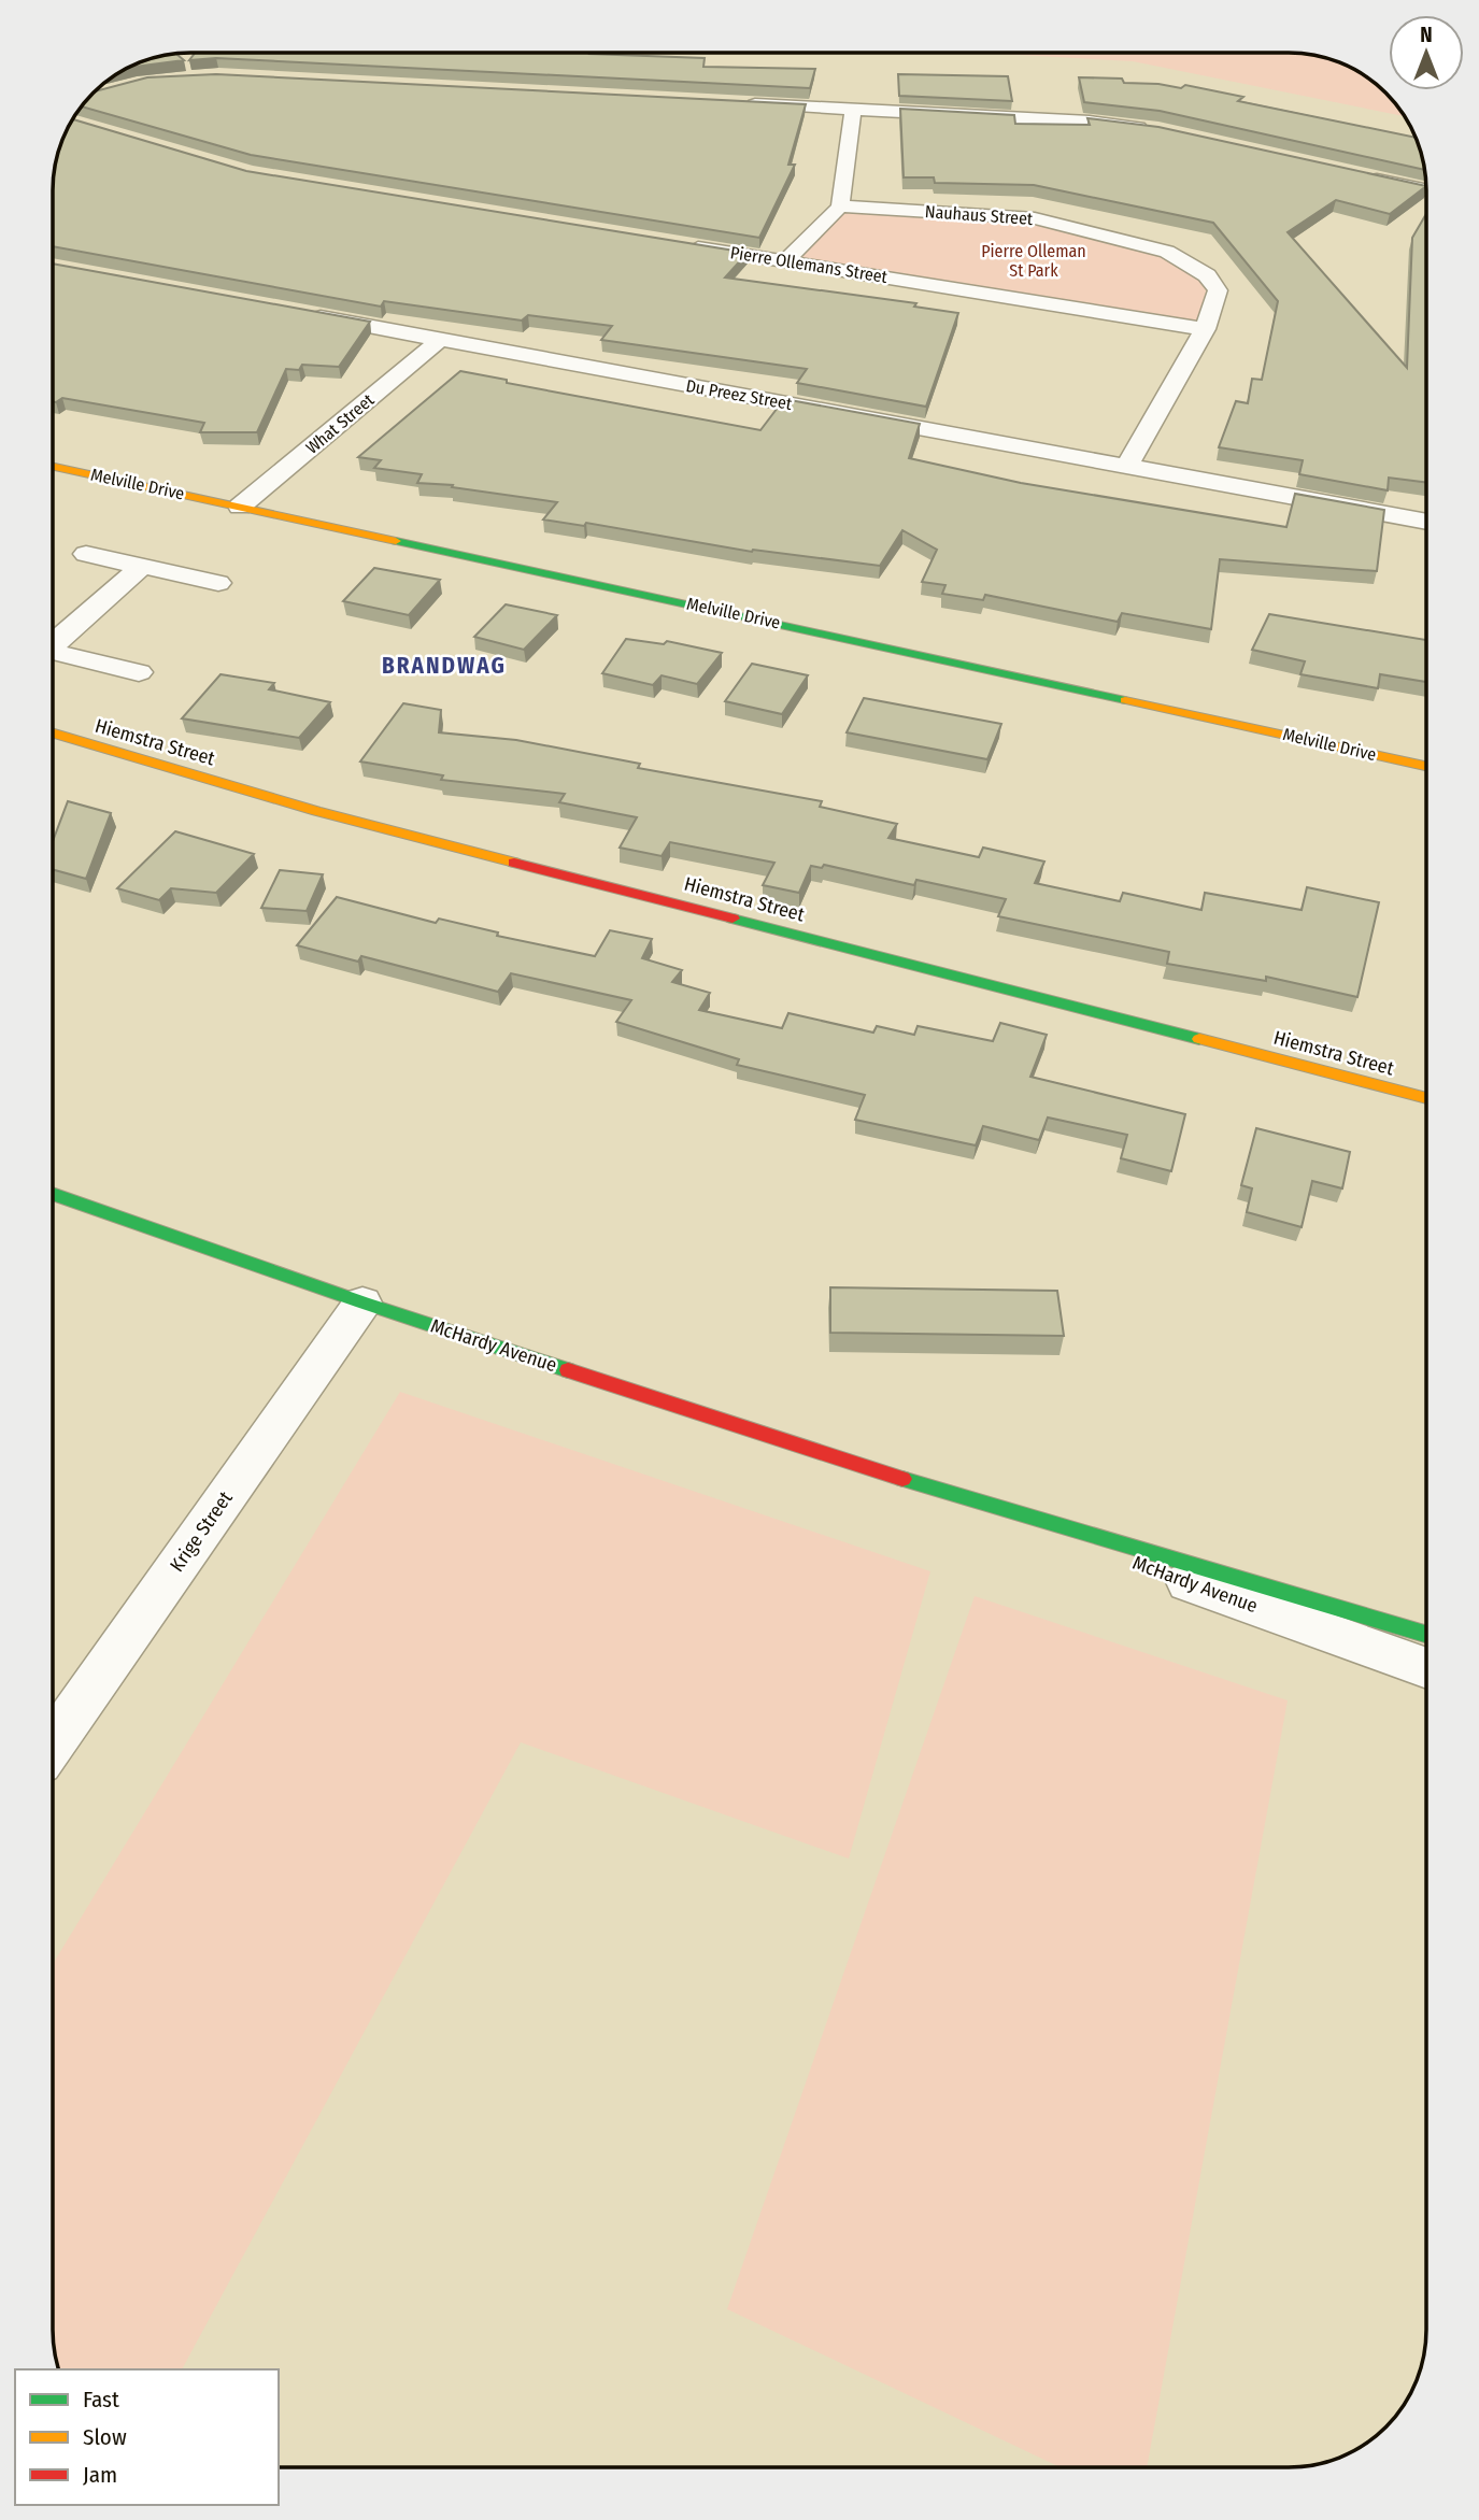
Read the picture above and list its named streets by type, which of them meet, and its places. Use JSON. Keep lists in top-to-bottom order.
{
  "streets": {
    "street": [
      "Nauhaus Street",
      "Pierre Ollemans Street",
      "Du Preez Street",
      "What Street",
      "Melville Drive",
      "Hiemstra Street",
      "McHardy Avenue",
      "Krige Street"
    ]
  },
  "crossings": [
    ["Nauhaus Street", "Pierre Ollemans Street"],
    ["Nauhaus Street", "Du Preez Street"],
    ["Du Preez Street", "What Street"],
    ["What Street", "Melville Drive"],
    ["McHardy Avenue", "Krige Street"]
  ],
  "districts": ["BRANDWAG"],
  "parks": ["Pierre Olleman St Park"],
  "legend": ["Fast", "Slow", "Jam"],
  "north": "top"
}
